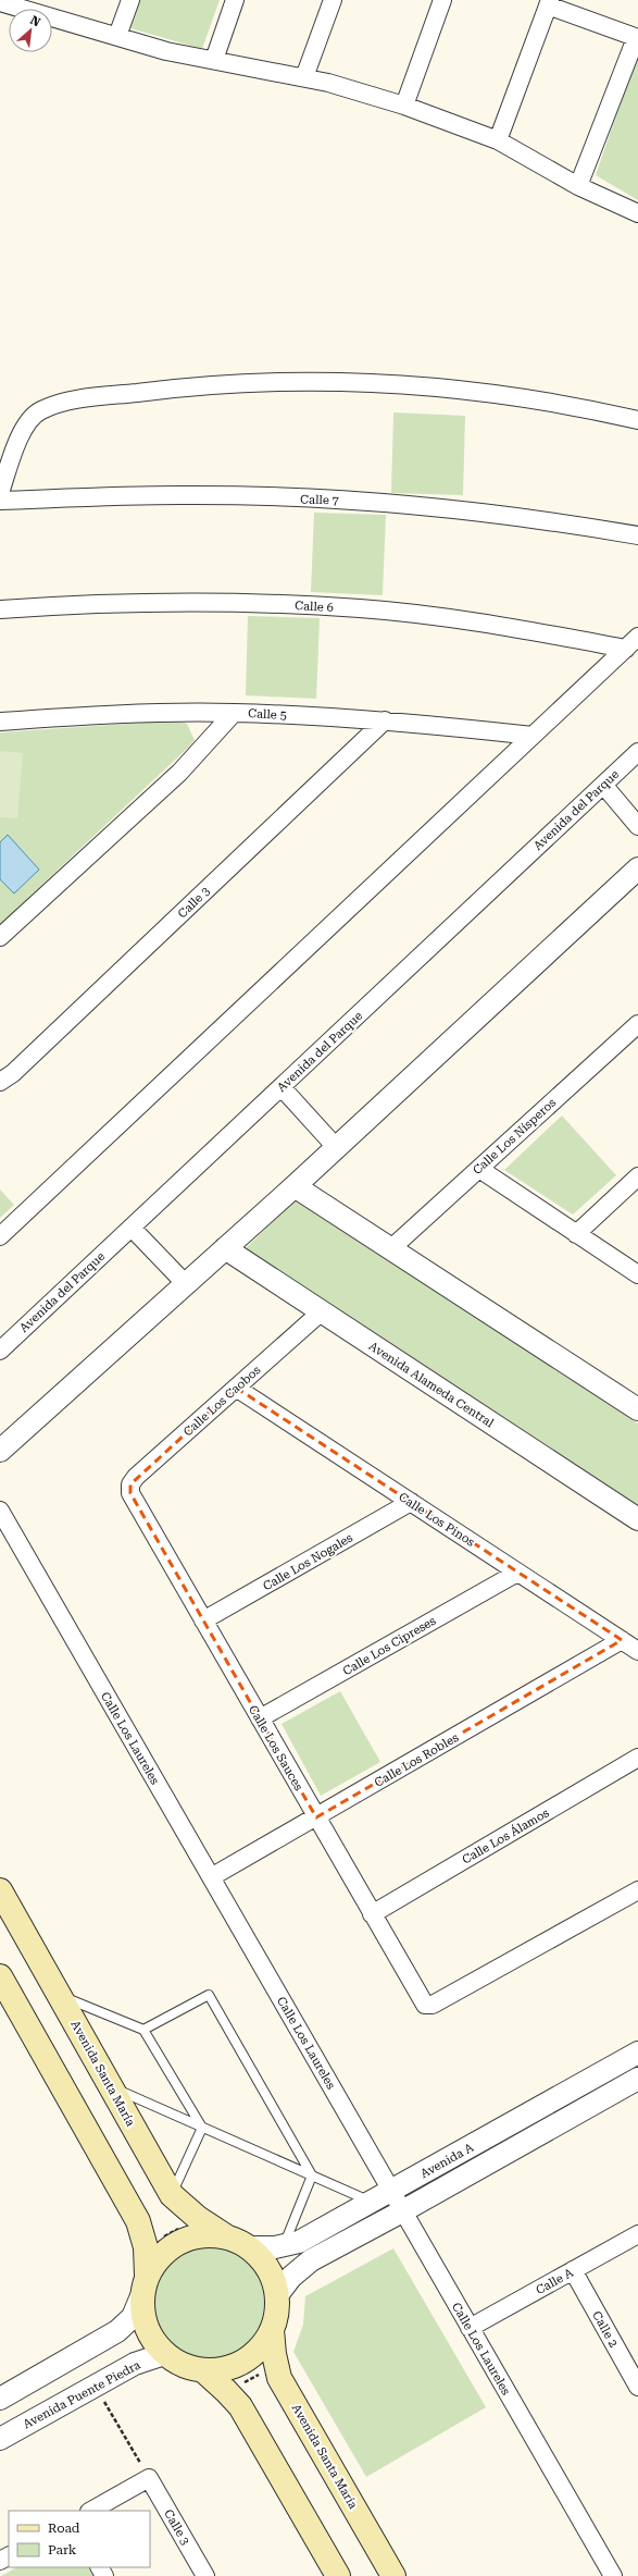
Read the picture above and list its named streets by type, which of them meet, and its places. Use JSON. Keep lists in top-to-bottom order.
{
  "streets": {
    "main road": ["Avenida Santa María"],
    "street": [
      "Calle 7",
      "Calle 6",
      "Calle 5",
      "Avenida del Parque",
      "Calle 3",
      "Calle Los Nísperos",
      "Avenida Alameda Central",
      "Calle Los Caobos",
      "Calle Los Pinos",
      "Calle Los Nogales",
      "Calle Los Cipreses",
      "Calle Los Laureles",
      "Calle Los Sauces",
      "Calle Los Robles",
      "Calle Los Álamos",
      "Avenida A",
      "Calle A",
      "Calle 2",
      "Avenida Puente Piedra"
    ]
  },
  "crossings": [
    ["Calle 5", "Calle 3"],
    ["Avenida Alameda Central", "Calle Los Caobos"],
    ["Calle Los Caobos", "Calle Los Pinos"],
    ["Calle Los Caobos", "Calle Los Sauces"],
    ["Calle Los Pinos", "Calle Los Nogales"],
    ["Calle Los Pinos", "Calle Los Cipreses"],
    ["Calle Los Pinos", "Calle Los Robles"],
    ["Calle Los Nogales", "Calle Los Sauces"],
    ["Calle Los Cipreses", "Calle Los Sauces"],
    ["Calle Los Laureles", "Calle Los Robles"],
    ["Calle Los Laureles", "Avenida A"],
    ["Calle Los Laureles", "Calle A"],
    ["Calle Los Sauces", "Calle Los Robles"],
    ["Calle Los Sauces", "Calle Los Álamos"],
    ["Avenida Santa María", "Avenida A"],
    ["Avenida Santa María", "Avenida Puente Piedra"],
    ["Avenida A", "Avenida Puente Piedra"],
    ["Calle A", "Calle 2"]
  ],
  "legend": ["Road", "Park"],
  "north": "top right"
}
